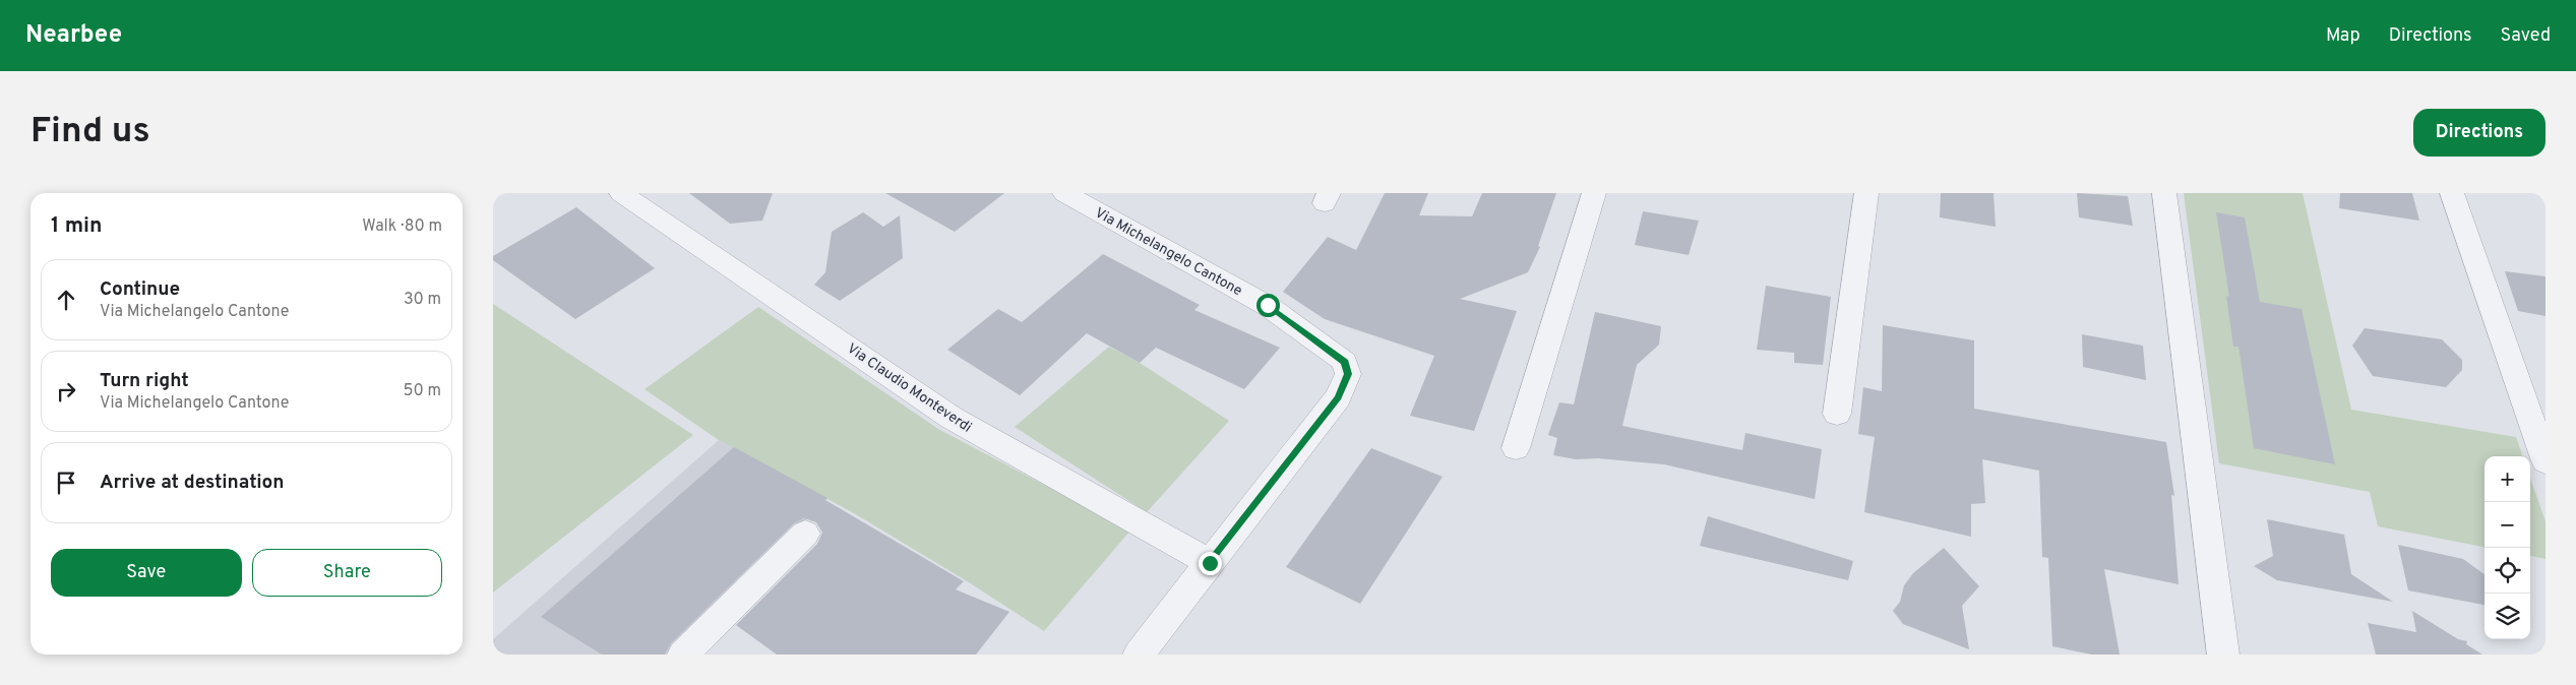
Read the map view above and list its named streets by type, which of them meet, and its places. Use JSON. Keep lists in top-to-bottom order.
{
  "streets": {
    "street": ["Via Michelangelo Cantone", "Via Claudio Monteverdi"]
  },
  "crossings": [
    ["Via Michelangelo Cantone", "Via Claudio Monteverdi"]
  ],
  "page": {
    "header": "Nearbee",
    "nav": ["Map", "Directions", "Saved"],
    "buttons": [
      "Directions",
      ["Save", "Share"]
    ],
    "title": "Find us",
    "heading": ["1 min", "Walk · 80 m"],
    "list": [
      ["Continue", "Via Michelangelo Cantone", "30 m"],
      ["Turn right", "Via Michelangelo Cantone", "50 m"],
      "Arrive at destination"
    ],
    "map_buttons": ["+", "−"]
  }
}
